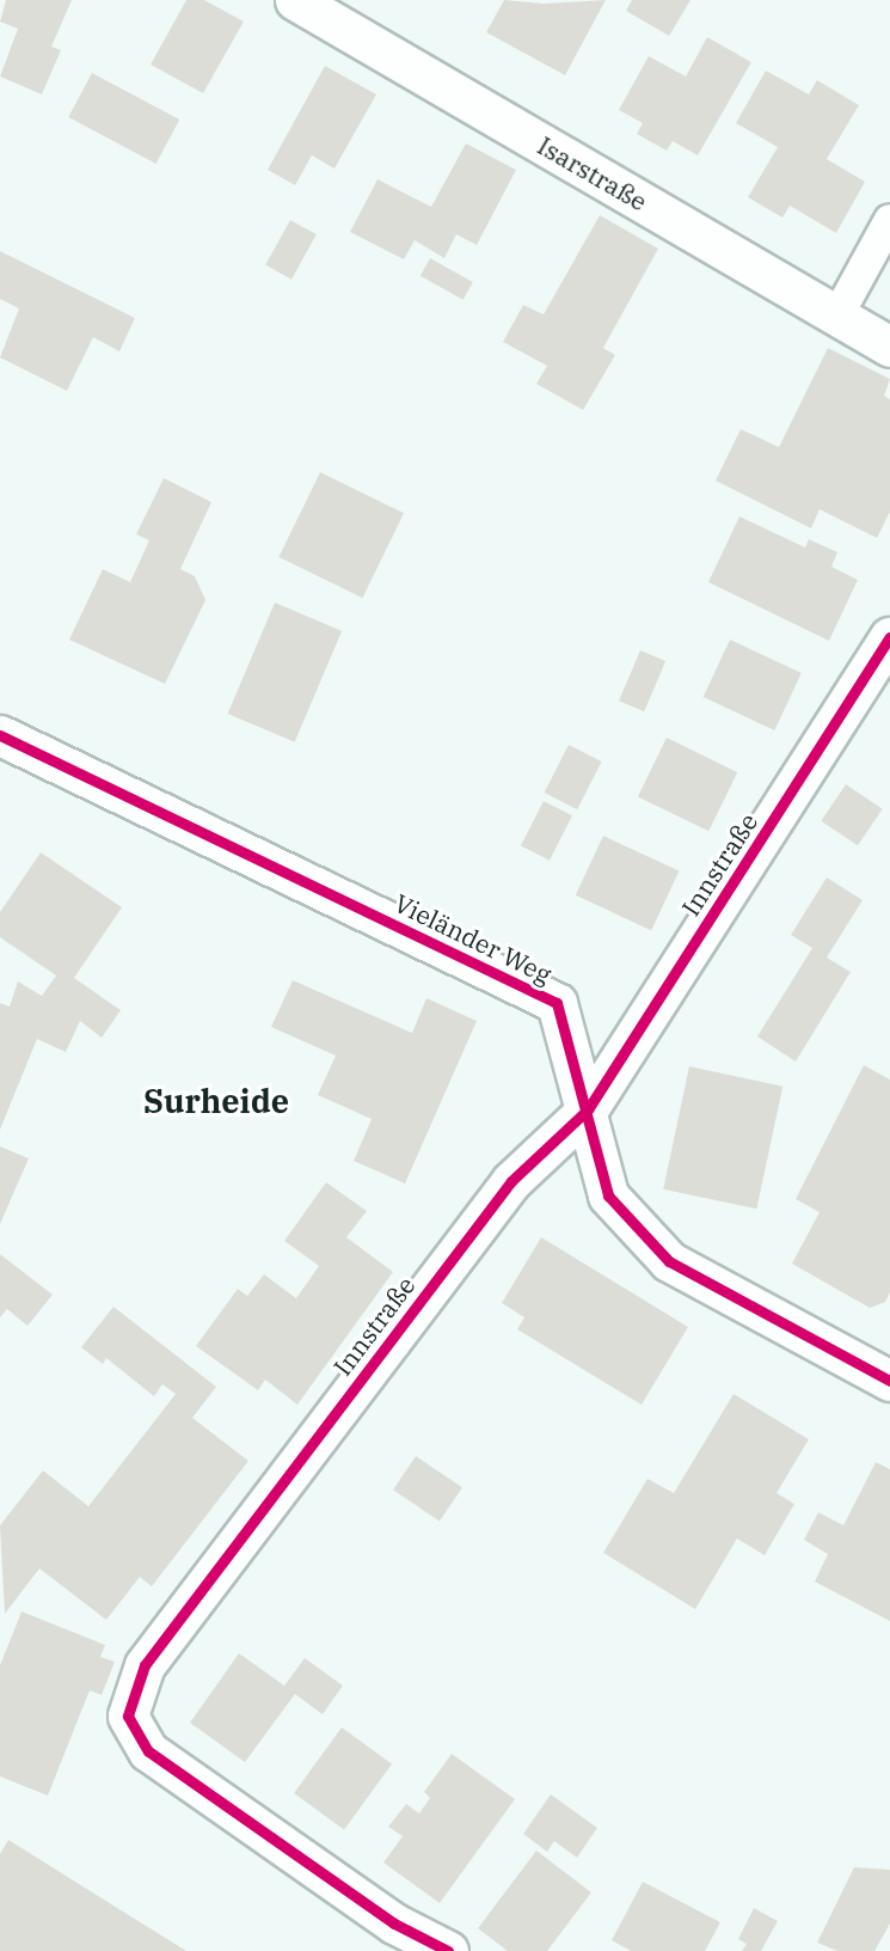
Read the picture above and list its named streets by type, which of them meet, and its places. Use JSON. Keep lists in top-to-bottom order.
{
  "streets": {
    "street": ["Isarstraße", "Innstraße", "Vieländer Weg"]
  },
  "crossings": [
    ["Innstraße", "Vieländer Weg"]
  ],
  "districts": ["Surheide"]
}
